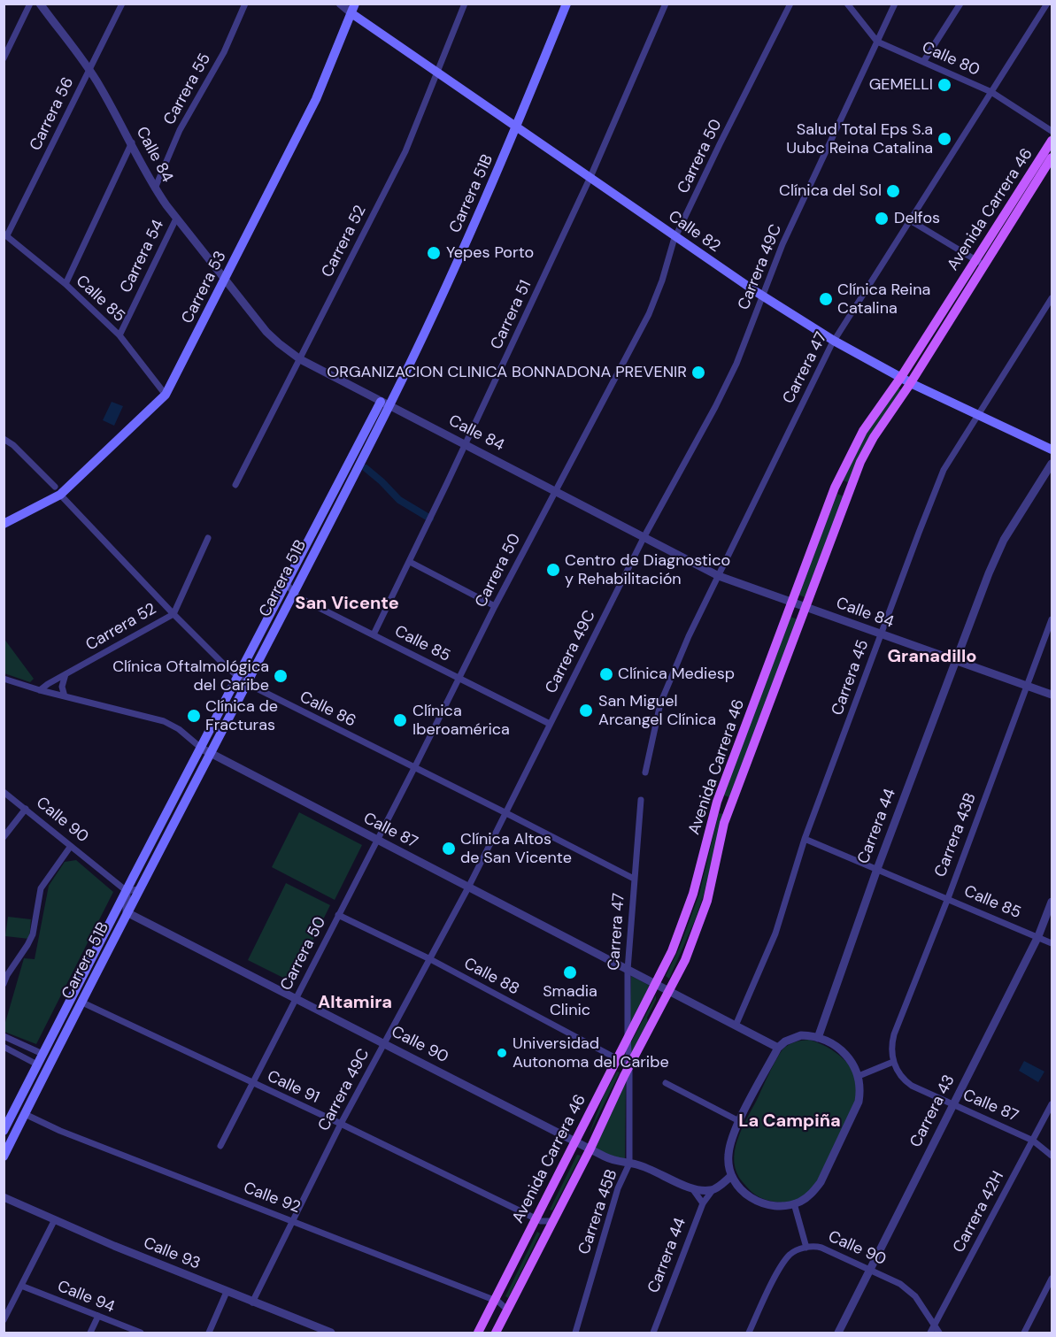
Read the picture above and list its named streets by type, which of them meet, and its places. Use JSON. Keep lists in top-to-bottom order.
{
  "streets": {
    "main road": [
      "Carrera 51B",
      "Avenida Carrera 46",
      "Calle 82",
      "Carrera 53"
    ],
    "street": [
      "Calle 80",
      "Carrera 55",
      "Carrera 56",
      "Calle 84",
      "Carrera 50",
      "Carrera 52",
      "Carrera 54",
      "Carrera 49C",
      "Calle 85",
      "Carrera 51",
      "Carrera 47",
      "Carrera 45",
      "Calle 86",
      "Calle 90",
      "Carrera 44",
      "Calle 87",
      "Carrera 43B",
      "Calle 88",
      "Calle 91",
      "Carrera 43",
      "Calle 92",
      "Carrera 45B",
      "Carrera 42H",
      "Calle 93",
      "Calle 94"
    ]
  },
  "crossings": [
    ["Calle 80", "Carrera 49C"],
    ["Calle 80", "Carrera 47"],
    ["Carrera 55", "Calle 84"],
    ["Carrera 56", "Calle 84"],
    ["Carrera 56", "Calle 85"],
    ["Calle 84", "Carrera 50"],
    ["Calle 84", "Carrera 51B"],
    ["Calle 84", "Avenida Carrera 46"],
    ["Calle 84", "Carrera 52"],
    ["Calle 84", "Carrera 54"],
    ["Calle 84", "Carrera 49C"],
    ["Calle 84", "Carrera 53"],
    ["Calle 84", "Carrera 51"],
    ["Calle 84", "Carrera 47"],
    ["Calle 84", "Carrera 45"],
    ["Calle 84", "Carrera 44"],
    ["Calle 84", "Carrera 43B"],
    ["Carrera 50", "Calle 82"],
    ["Carrera 50", "Calle 85"],
    ["Carrera 50", "Calle 86"],
    ["Carrera 50", "Calle 90"],
    ["Carrera 50", "Calle 87"],
    ["Carrera 50", "Calle 88"],
    ["Carrera 50", "Calle 91"],
    ["Carrera 51B", "Calle 82"],
    ["Carrera 51B", "Calle 85"],
    ["Carrera 51B", "Calle 86"],
    ["Carrera 51B", "Calle 90"],
    ["Carrera 51B", "Calle 87"],
    ["Carrera 51B", "Calle 91"],
    ["Carrera 51B", "Calle 92"],
    ["Avenida Carrera 46", "Calle 82"],
    ["Avenida Carrera 46", "Carrera 47"],
    ["Avenida Carrera 46", "Calle 90"],
    ["Avenida Carrera 46", "Calle 87"],
    ["Avenida Carrera 46", "Calle 88"],
    ["Avenida Carrera 46", "Calle 91"],
    ["Avenida Carrera 46", "Calle 92"],
    ["Avenida Carrera 46", "Carrera 45B"],
    ["Calle 82", "Carrera 52"],
    ["Calle 82", "Carrera 49C"],
    ["Calle 82", "Carrera 53"],
    ["Calle 82", "Carrera 51"],
    ["Calle 82", "Carrera 47"],
    ["Calle 82", "Carrera 45"],
    ["Carrera 52", "Calle 86"],
    ["Carrera 52", "Calle 87"],
    ["Carrera 54", "Calle 85"],
    ["Carrera 49C", "Calle 85"],
    ["Carrera 49C", "Calle 86"],
    ["Carrera 49C", "Calle 90"],
    ["Carrera 49C", "Calle 87"],
    ["Carrera 49C", "Calle 88"],
    ["Carrera 49C", "Calle 91"],
    ["Carrera 49C", "Calle 92"],
    ["Carrera 49C", "Calle 93"],
    ["Carrera 53", "Calle 85"],
    ["Carrera 53", "Calle 86"],
    ["Calle 85", "Carrera 51"],
    ["Calle 85", "Carrera 45"],
    ["Calle 85", "Carrera 44"],
    ["Calle 85", "Carrera 43B"],
    ["Calle 85", "Carrera 43"],
    ["Carrera 47", "Calle 86"],
    ["Carrera 47", "Calle 87"],
    ["Carrera 47", "Calle 88"],
    ["Carrera 47", "Carrera 45B"],
    ["Carrera 45", "Calle 87"],
    ["Calle 90", "Carrera 44"],
    ["Calle 90", "Calle 87"],
    ["Calle 90", "Carrera 43"],
    ["Calle 90", "Carrera 45B"],
    ["Calle 90", "Carrera 42H"],
    ["Carrera 44", "Calle 87"],
    ["Calle 87", "Carrera 43B"],
    ["Calle 87", "Carrera 43"],
    ["Calle 87", "Carrera 42H"],
    ["Calle 88", "Carrera 45B"]
  ],
  "districts": [
    "San Vicente",
    "Granadillo",
    "Altamira",
    "La Campiña"
  ],
  "places": [
    "GEMELLI",
    "Salud Total Eps S.a Uubc Reina Catalina",
    "Clínica del Sol",
    "Delfos",
    "Yepes Porto",
    "Clínica Reina Catalina",
    "ORGANIZACION CLINICA BONNADONA PREVENIR",
    "Centro de Diagnostico y Rehabilitación",
    "Clínica Mediesp",
    "Clínica Oftalmológica del Caribe",
    "San Miguel Arcangel Clínica",
    "Clínica de Fracturas",
    "Clínica Iberoamérica",
    "Clínica Altos de San Vicente",
    "Smadia Clinic",
    "Universidad Autonoma del Caribe"
  ]
}
